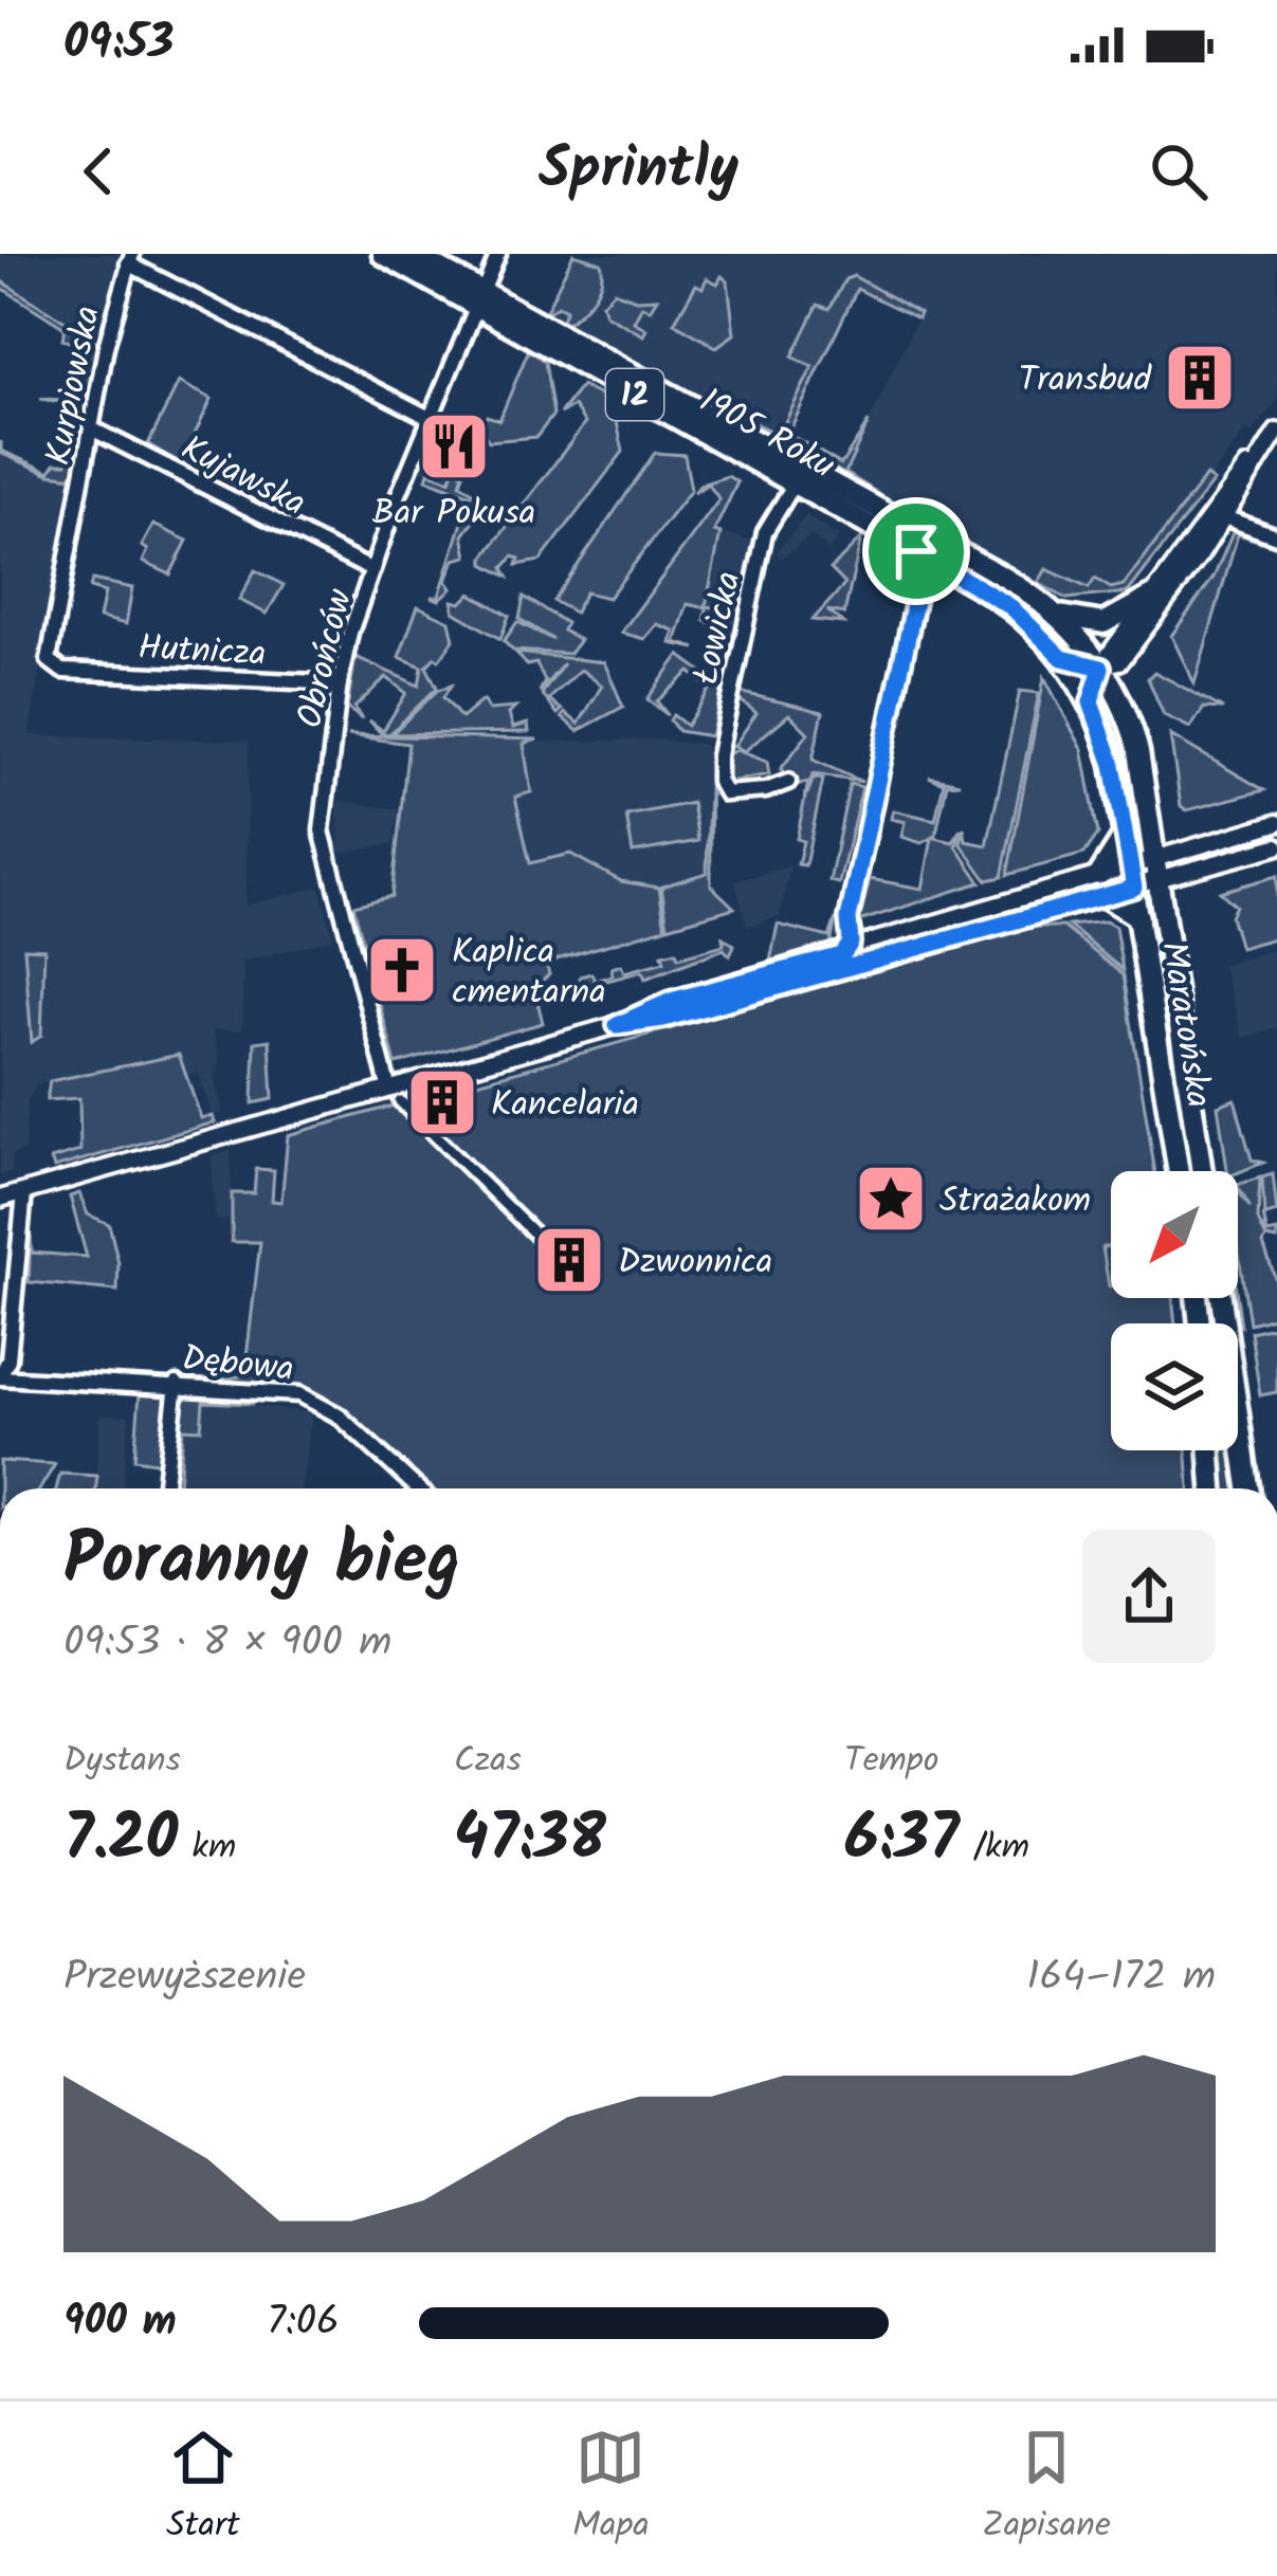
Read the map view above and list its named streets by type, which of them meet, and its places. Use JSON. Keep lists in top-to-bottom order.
{
  "streets": {
    "main road": ["12", "1905 Roku", "Maratońska"],
    "street": [
      "Kurpiowska",
      "Kujawska",
      "Łowicka",
      "Hutnicza",
      "Obrońców",
      "Dębowa"
    ]
  },
  "crossings": [
    ["Kurpiowska", "Kujawska"],
    ["Kurpiowska", "Hutnicza"],
    ["1905 Roku", "Łowicka"],
    ["1905 Roku", "Obrońców"],
    ["1905 Roku", "Maratońska"],
    ["Kujawska", "Obrońców"],
    ["Hutnicza", "Obrońców"]
  ],
  "places": {
    "building": ["Transbud", "Kancelaria", "Dzwonnica"],
    "restaurant": ["Bar Pokusa"],
    "church": ["Kaplica cmentarna"],
    "place": ["Strażakom"]
  },
  "north": "bottom left",
  "page": {
    "status": "09:53",
    "header": "Sprintly",
    "heading": ["Poranny bieg", "09:53 · 8 × 900 m"],
    "stats": [
      ["Dystans", "7.20 km"],
      ["Czas", "47:38"],
      ["Tempo", "6:37 /km"]
    ],
    "chart": ["Przewyższenie", "164–172 m"],
    "list": [
      {
        "name": "900 m",
        "note": "7:06"
      }
    ],
    "tabs": ["Start", "Mapa", "Zapisane"]
  }
}
